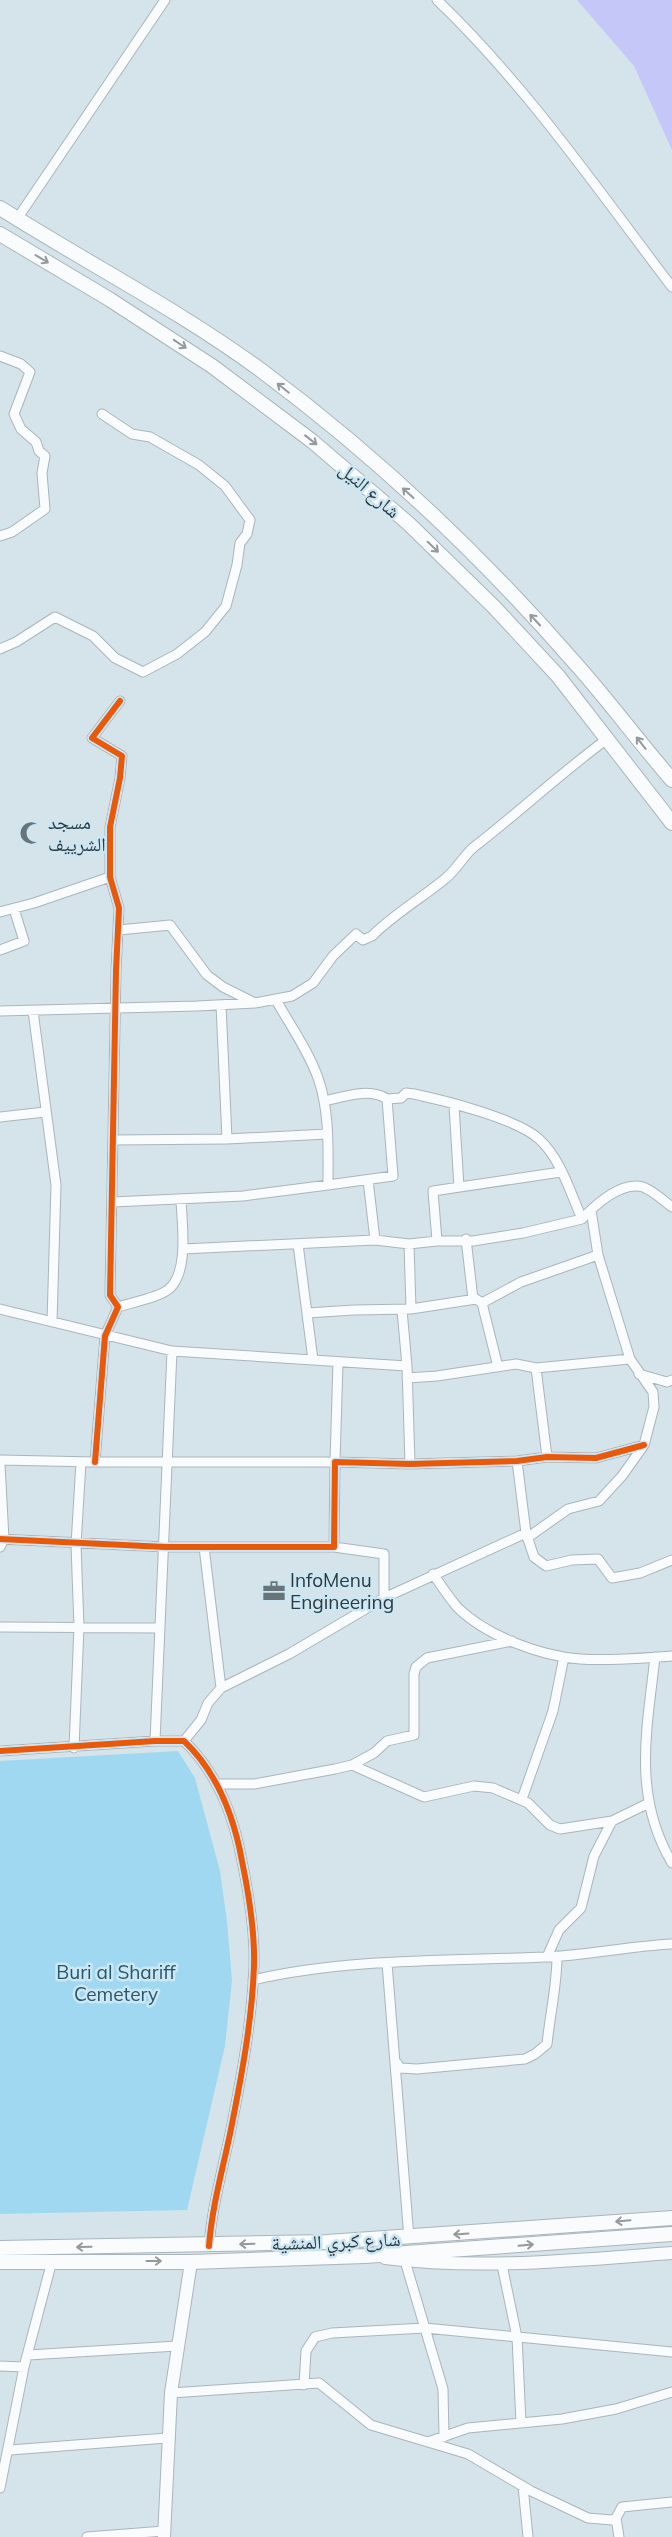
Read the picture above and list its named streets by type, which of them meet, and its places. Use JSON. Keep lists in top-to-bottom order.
{
  "streets": {
    "main road": ["شارع النيل", "شارع كبري المنشية"]
  },
  "parks": ["Buri al Shariff Cemetery"],
  "places": {
    "mosque": ["مسجد الشرييف"],
    "office": ["InfoMenu Engineering"]
  }
}
